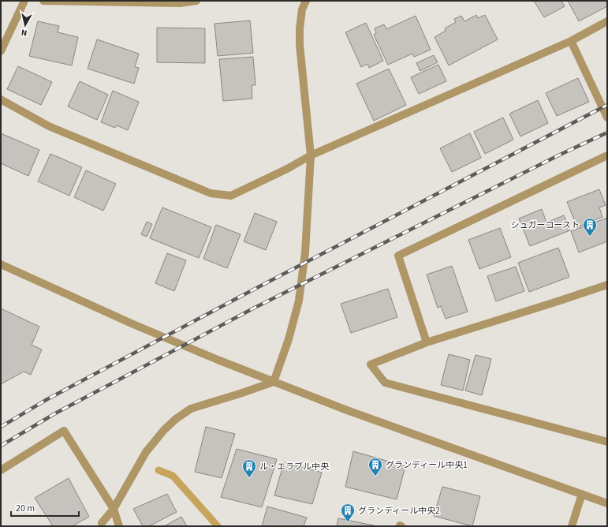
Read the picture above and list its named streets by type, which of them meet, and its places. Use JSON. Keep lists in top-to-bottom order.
{
  "places": {
    "building": [
      "シュガーコースト",
      "グランディール中央1",
      "ル・エラブル中央",
      "グランディール中央2"
    ]
  },
  "scale_bar": "20 m",
  "north": "bottom"
}
